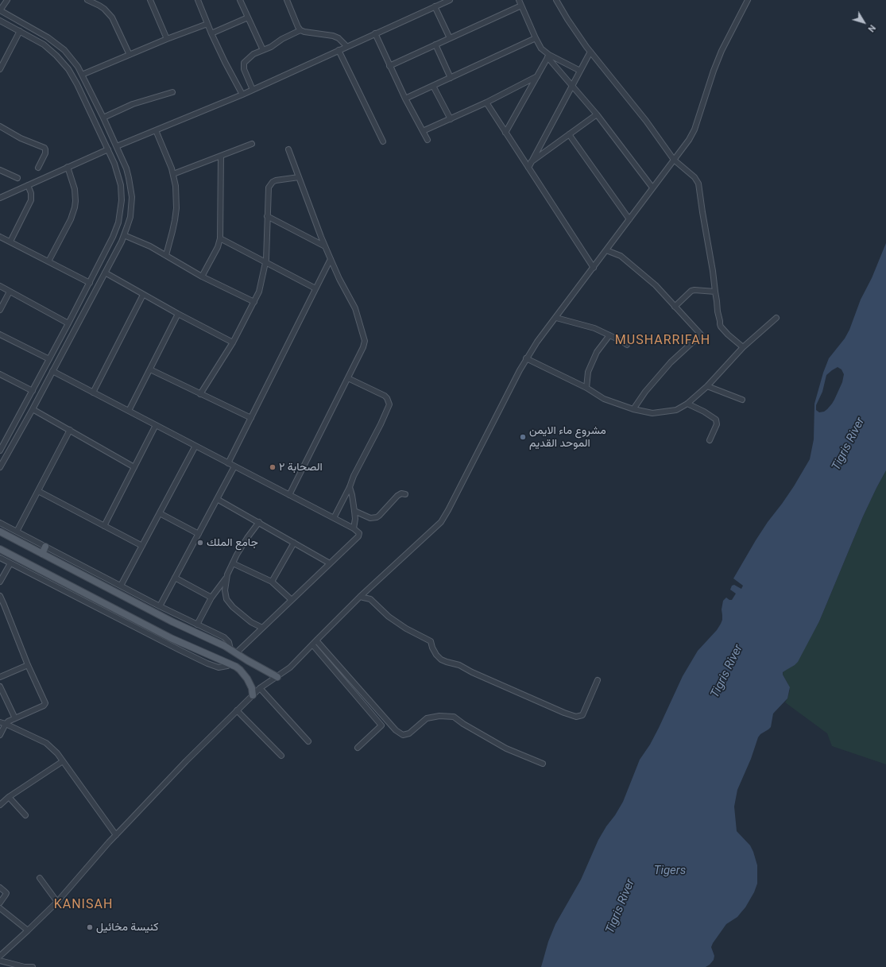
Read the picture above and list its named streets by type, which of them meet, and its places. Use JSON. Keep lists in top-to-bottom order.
{
  "districts": ["MUSHARRIFAH", "KANISAH"],
  "water": ["Tigris River", "Tigers"],
  "places": [
    "مشروع ماء الايمن الموحد القديم",
    "الصحابة ٢",
    "جامع الملك",
    "كنيسة مخائيل"
  ],
  "north": "bottom right"
}
